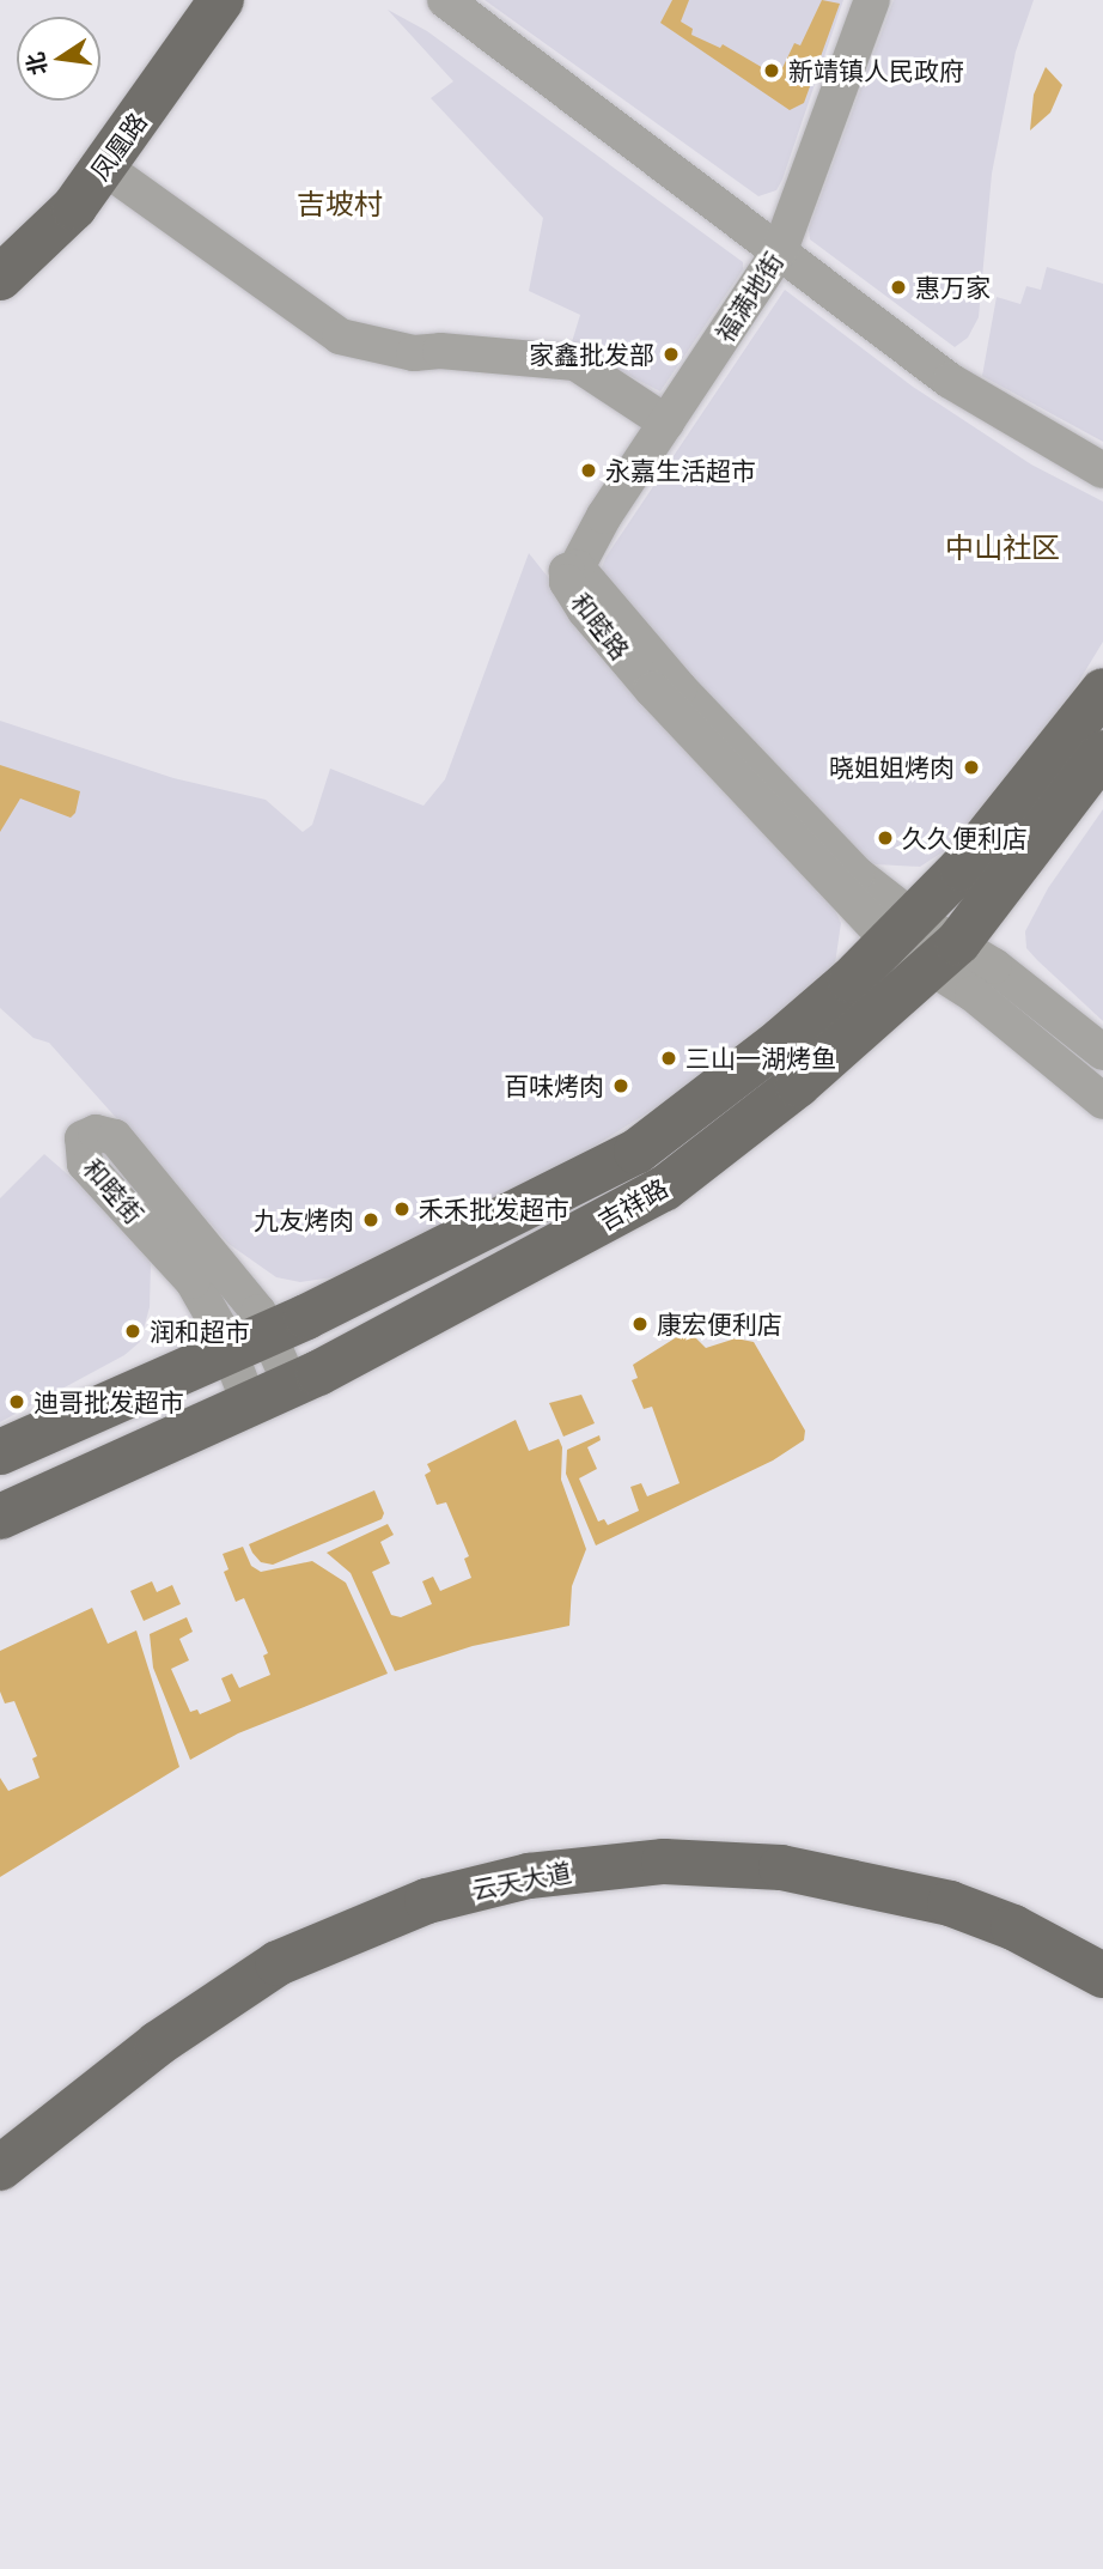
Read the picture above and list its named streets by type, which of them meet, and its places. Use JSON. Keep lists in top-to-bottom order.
{
  "streets": {
    "main road": ["凤凰路", "吉祥路", "云天大道"],
    "street": ["福满地街", "和睦路", "和睦街"]
  },
  "crossings": [
    ["福满地街", "和睦路"],
    ["和睦路", "吉祥路"],
    ["和睦街", "吉祥路"]
  ],
  "districts": ["吉坡村", "中山社区"],
  "places": [
    "新靖镇人民政府",
    "惠万家",
    "家鑫批发部",
    "永嘉生活超市",
    "晓姐姐烤肉",
    "久久便利店",
    "三山一湖烤鱼",
    "百味烤肉",
    "禾禾批发超市",
    "九友烤肉",
    "康宏便利店",
    "润和超市",
    "迪哥批发超市"
  ],
  "north": "left"
}
